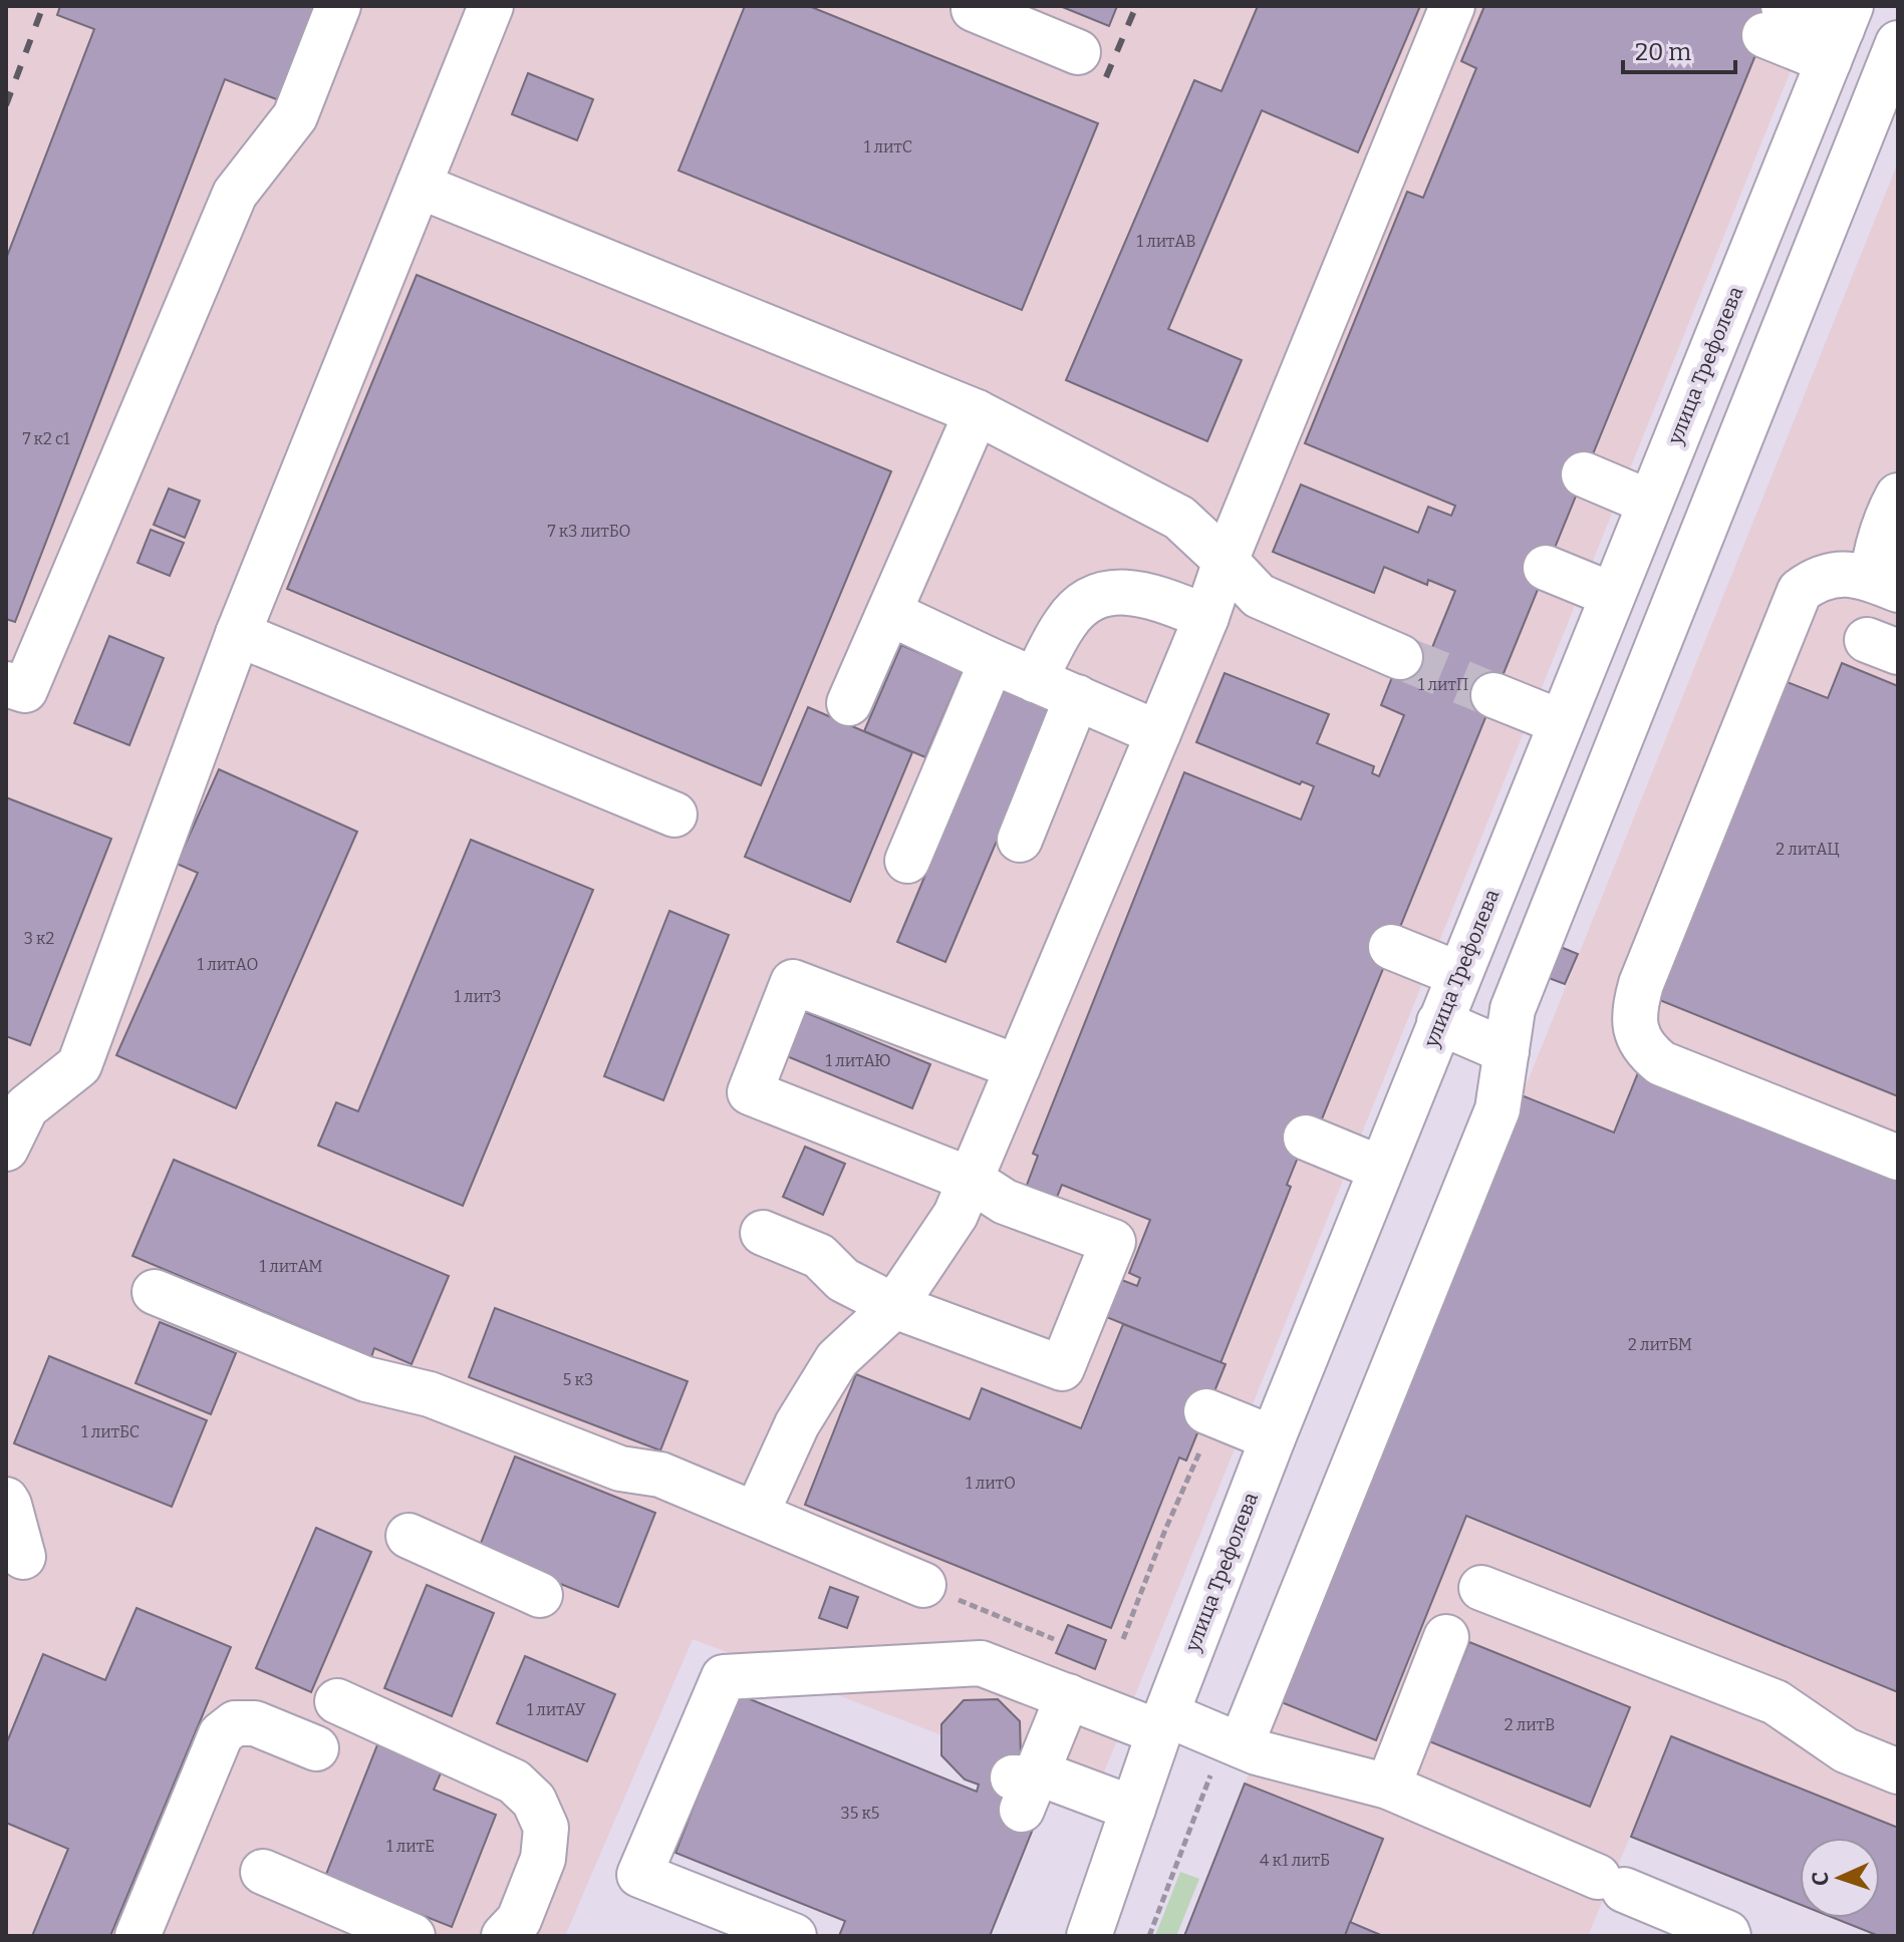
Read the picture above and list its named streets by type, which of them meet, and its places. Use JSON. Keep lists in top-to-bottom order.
{
  "streets": {
    "street": ["улица Трефолева"]
  },
  "house_numbers": [
    "1 литС",
    "1 литАВ",
    "7 к2 с1",
    "7 к3 литБО",
    "1 литП",
    "2 литАЦ",
    "3 к2",
    "1 литАО",
    "1 литЗ",
    "1 литАЮ",
    "1 литАМ",
    "2 литБМ",
    "5 к3",
    "1 литБС",
    "1 литО",
    "1 литАУ",
    "2 литВ",
    "35 к5",
    "1 литЕ",
    "4 к1 литБ"
  ],
  "scale_bar": "20 m",
  "north": "left"
}
